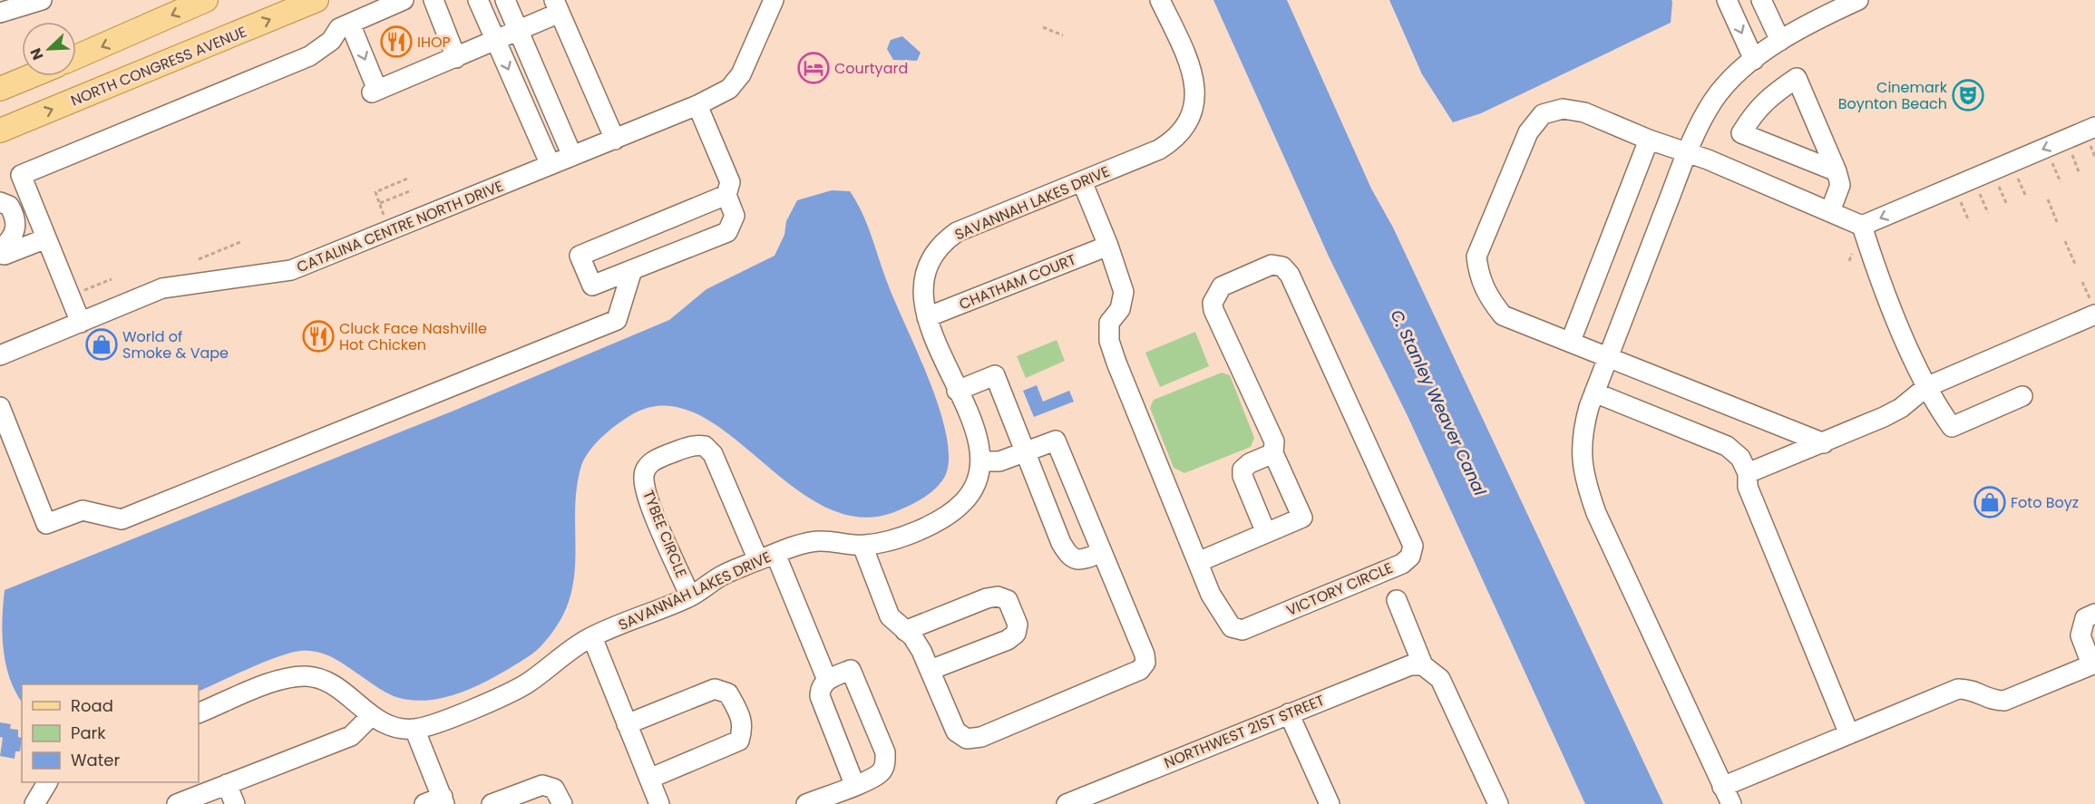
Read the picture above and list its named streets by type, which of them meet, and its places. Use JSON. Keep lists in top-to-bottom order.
{
  "streets": {
    "main road": ["NORTH CONGRESS AVENUE"],
    "street": [
      "SAVANNAH LAKES DRIVE",
      "CATALINA CENTRE NORTH DRIVE",
      "CHATHAM COURT",
      "TYBEE CIRCLE",
      "VICTORY CIRCLE",
      "NORTHWEST 21ST STREET"
    ]
  },
  "crossings": [
    ["SAVANNAH LAKES DRIVE", "CHATHAM COURT"],
    ["SAVANNAH LAKES DRIVE", "TYBEE CIRCLE"],
    ["SAVANNAH LAKES DRIVE", "VICTORY CIRCLE"],
    ["CHATHAM COURT", "VICTORY CIRCLE"]
  ],
  "water": ["C. Stanley Weaver Canal"],
  "places": {
    "restaurant": ["IHOP", "Cluck Face Nashville Hot Chicken"],
    "hotel": ["Courtyard"],
    "theatre": ["Cinemark Boynton Beach"],
    "shop": ["World of Smoke & Vape", "Foto Boyz"]
  },
  "legend": ["Road", "Park", "Water"],
  "north": "bottom left"
}
